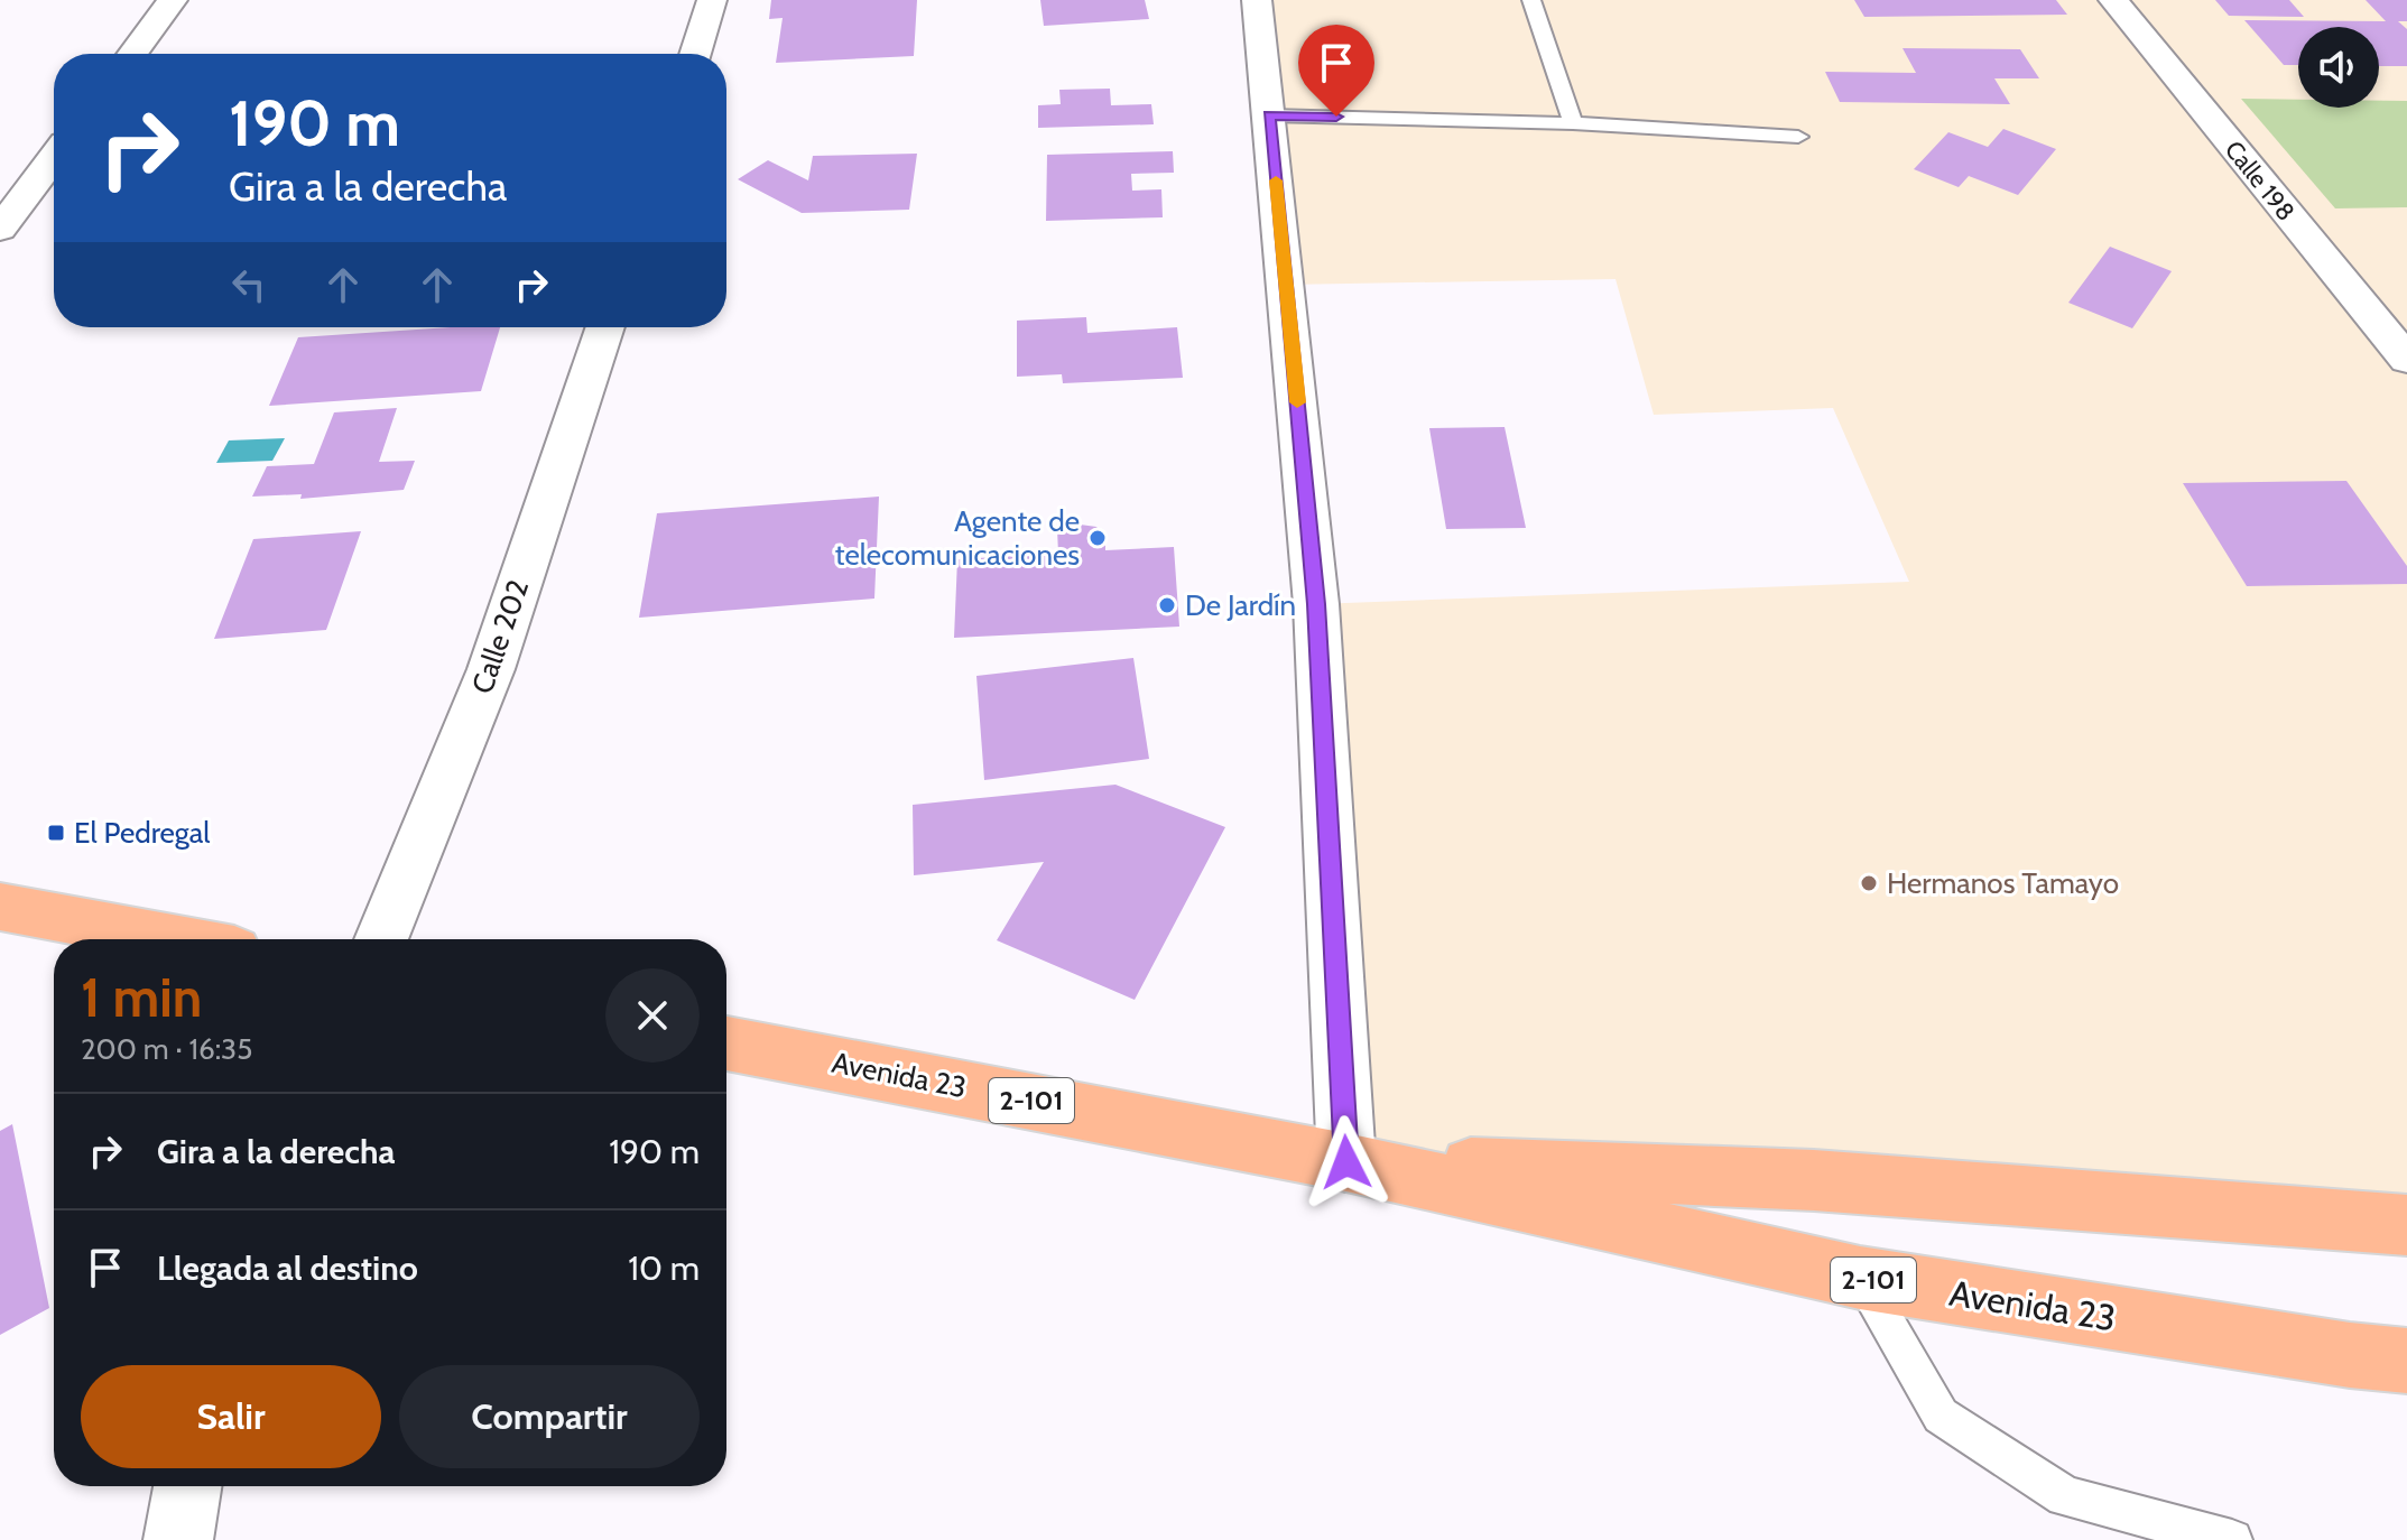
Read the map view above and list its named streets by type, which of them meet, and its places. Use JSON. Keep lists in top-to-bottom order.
{
  "streets": {
    "main road": ["Avenida 23", "2-101"],
    "street": ["Calle 198", "Calle 202"]
  },
  "places": {
    "other": ["Agente de telecomunicaciones", "De Jardín", "Hermanos Tamayo"],
    "transit": ["El Pedregal"]
  },
  "page": {
    "turn": ["190 m", "Gira a la derecha"],
    "heading": ["1 min", "200 m · 16:35"],
    "list": [
      {
        "name": "Gira a la derecha",
        "value": "190 m"
      },
      {
        "name": "Llegada al destino",
        "value": "10 m"
      }
    ],
    "buttons": ["Salir", "Compartir"]
  }
}
